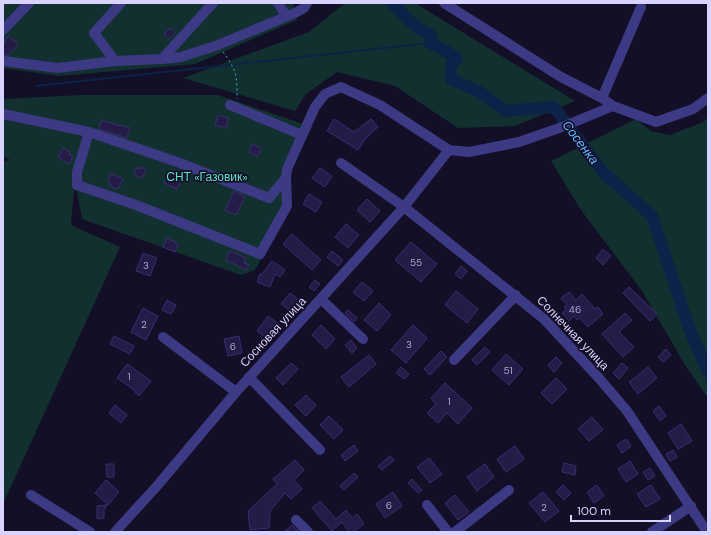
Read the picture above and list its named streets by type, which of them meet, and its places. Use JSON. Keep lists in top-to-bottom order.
{
  "streets": {
    "lane": ["Сосновая улица", "Солнечная улица"]
  },
  "crossings": [
    ["Сосновая улица", "Солнечная улица"]
  ],
  "water": ["Сосенка"],
  "parks": ["СНТ «Газовик»"],
  "house_numbers": [
    "55",
    "3",
    "46",
    "2",
    "3",
    "6",
    "51",
    "1",
    "1",
    "6",
    "2"
  ],
  "scale_bar": "100 m"
}
